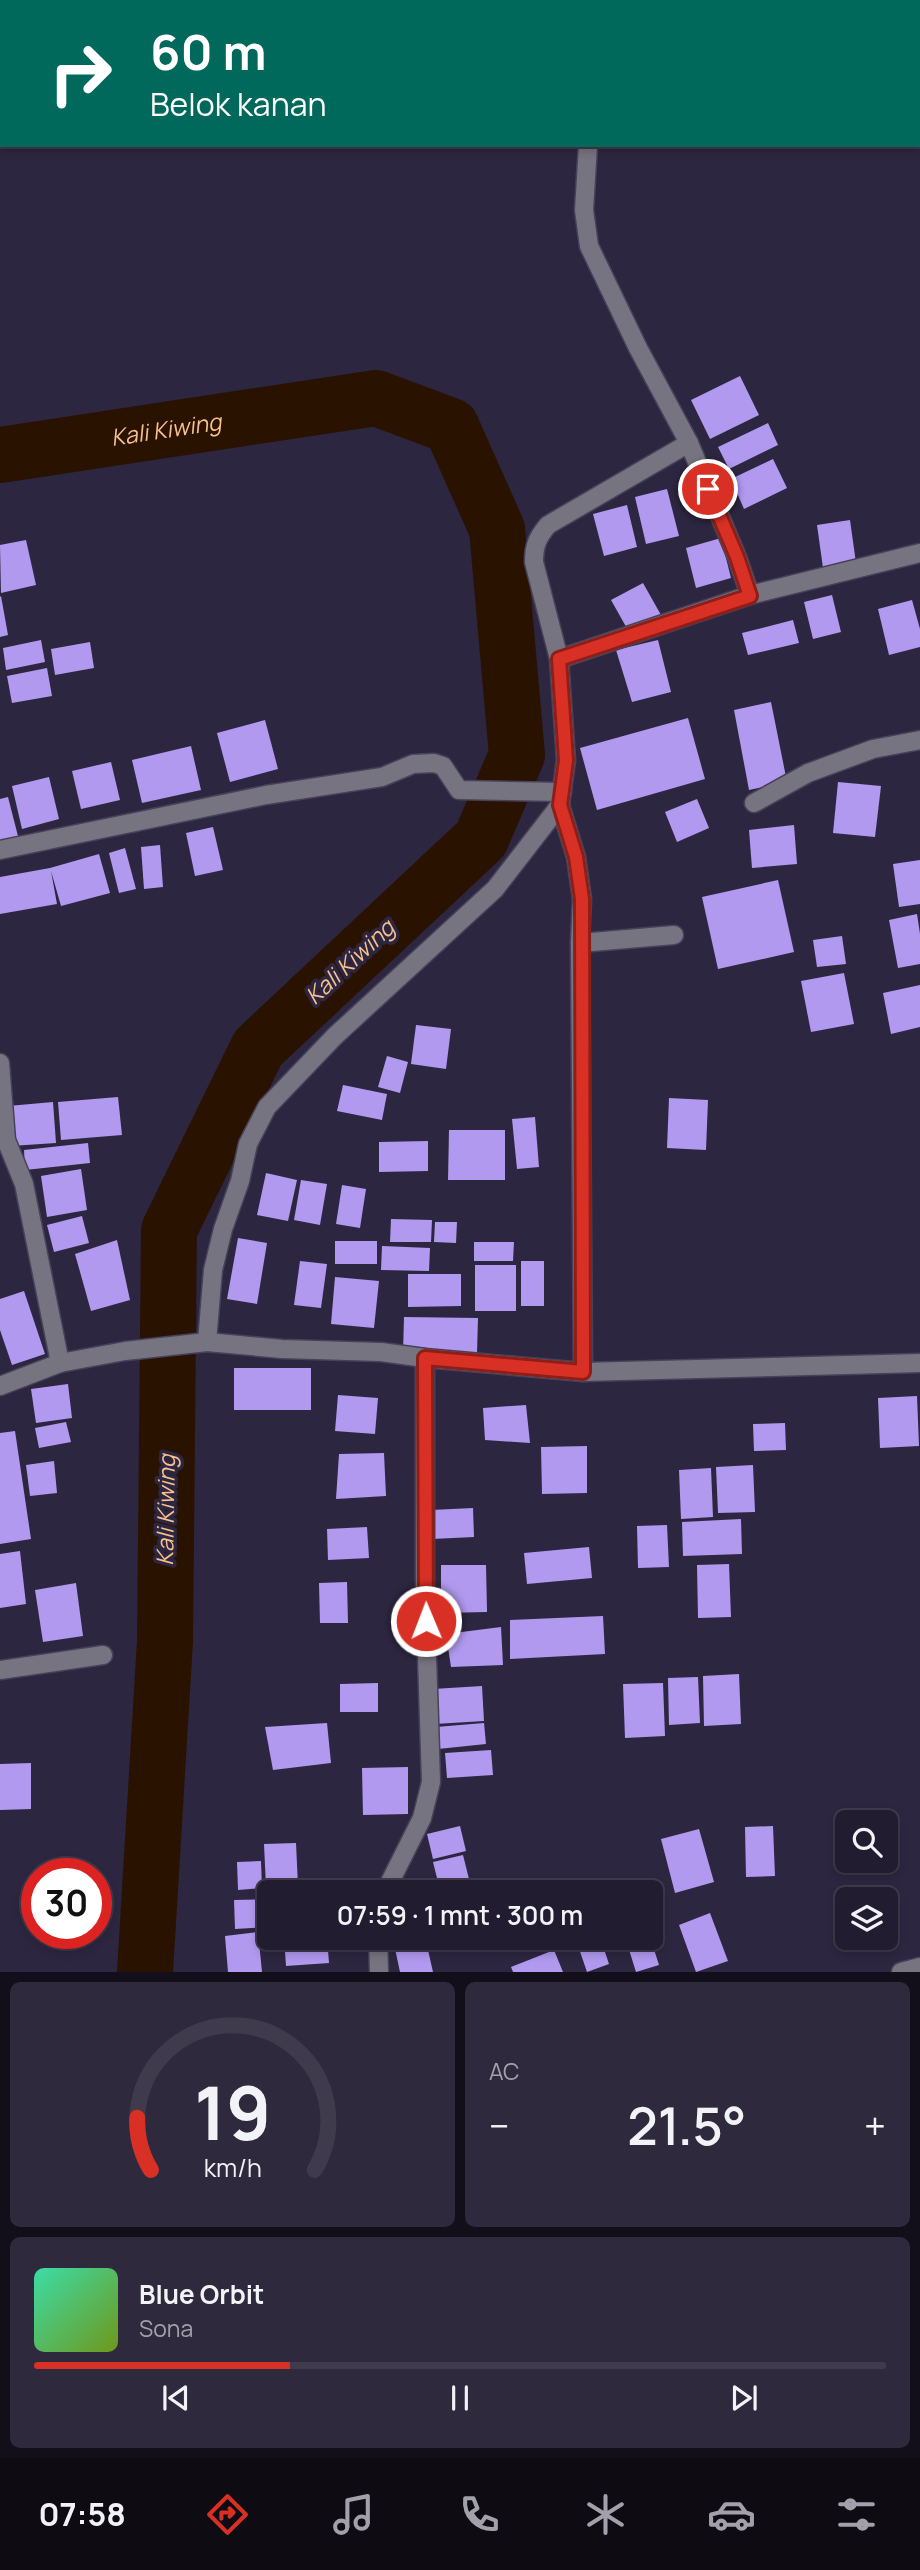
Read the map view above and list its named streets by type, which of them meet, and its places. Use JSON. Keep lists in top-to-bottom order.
{
  "water": ["Kali Kiwing"],
  "page": {
    "turn": ["60 m", "Belok kanan"],
    "limit": "30",
    "trip": "07:59 · 1 mnt · 300 m",
    "tile": "AC",
    "heat": ["−", "21.5°", "+"],
    "song": ["Blue Orbit", "Sona"],
    "tabs": "07:58",
    "gauge": ["19", "km/h"]
  }
}
